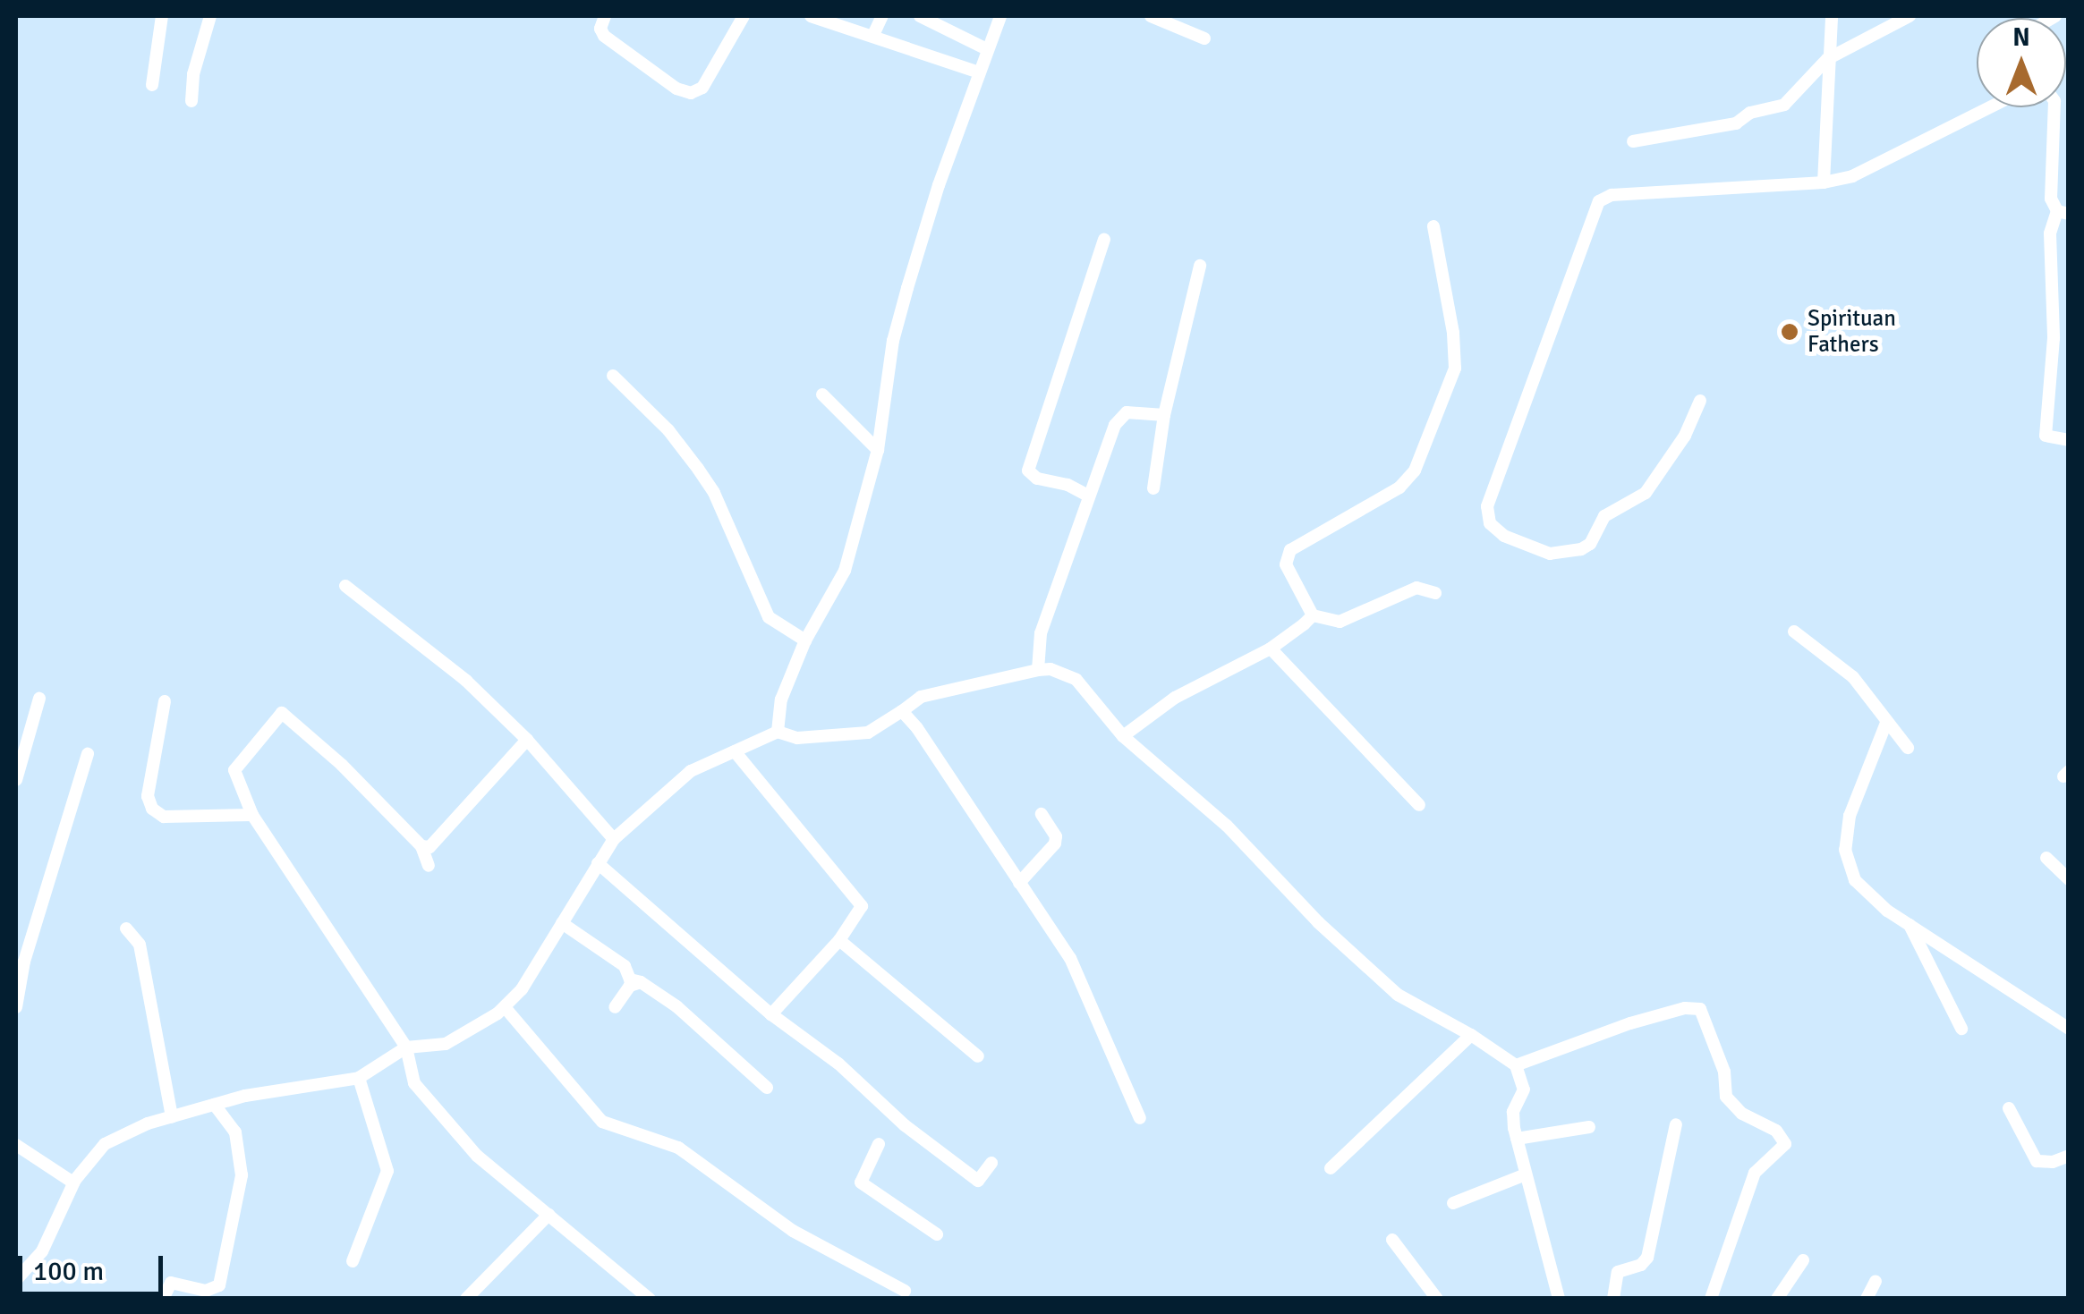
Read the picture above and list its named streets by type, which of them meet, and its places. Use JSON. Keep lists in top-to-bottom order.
{
  "places": ["Spirituan Fathers"],
  "scale_bar": "100 m",
  "north": "top"
}
